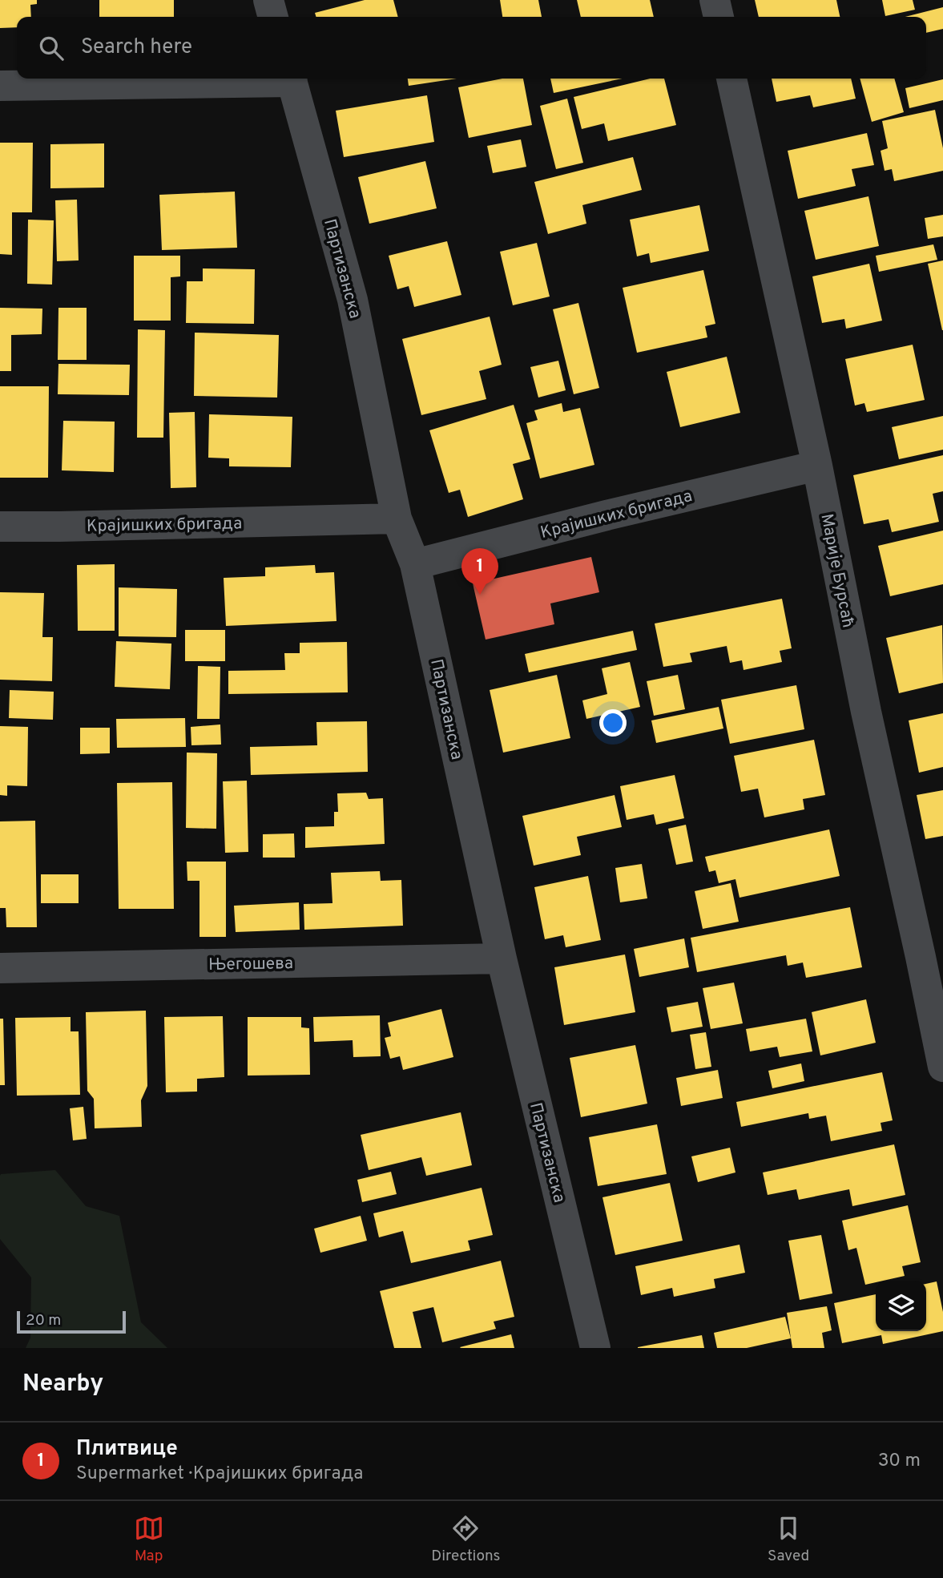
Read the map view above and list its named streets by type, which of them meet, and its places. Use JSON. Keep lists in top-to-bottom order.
{
  "streets": {
    "street": [
      "Партизанска",
      "Крајишких бригада",
      "Марије Бурсаћ",
      "Његошева"
    ]
  },
  "crossings": [
    ["Партизанска", "Крајишких бригада"],
    ["Партизанска", "Његошева"],
    ["Крајишких бригада", "Марије Бурсаћ"]
  ],
  "scale_bar": "20 m",
  "page": {
    "search": "Search here",
    "pins": "1",
    "scale": "20 m",
    "heading": "Nearby",
    "list": [
      {
        "mark": "1",
        "name": "Плитвице",
        "note": "Supermarket · Крајишких бригада",
        "value": "30 m"
      }
    ],
    "nav": ["Map", "Directions", "Saved"]
  }
}
